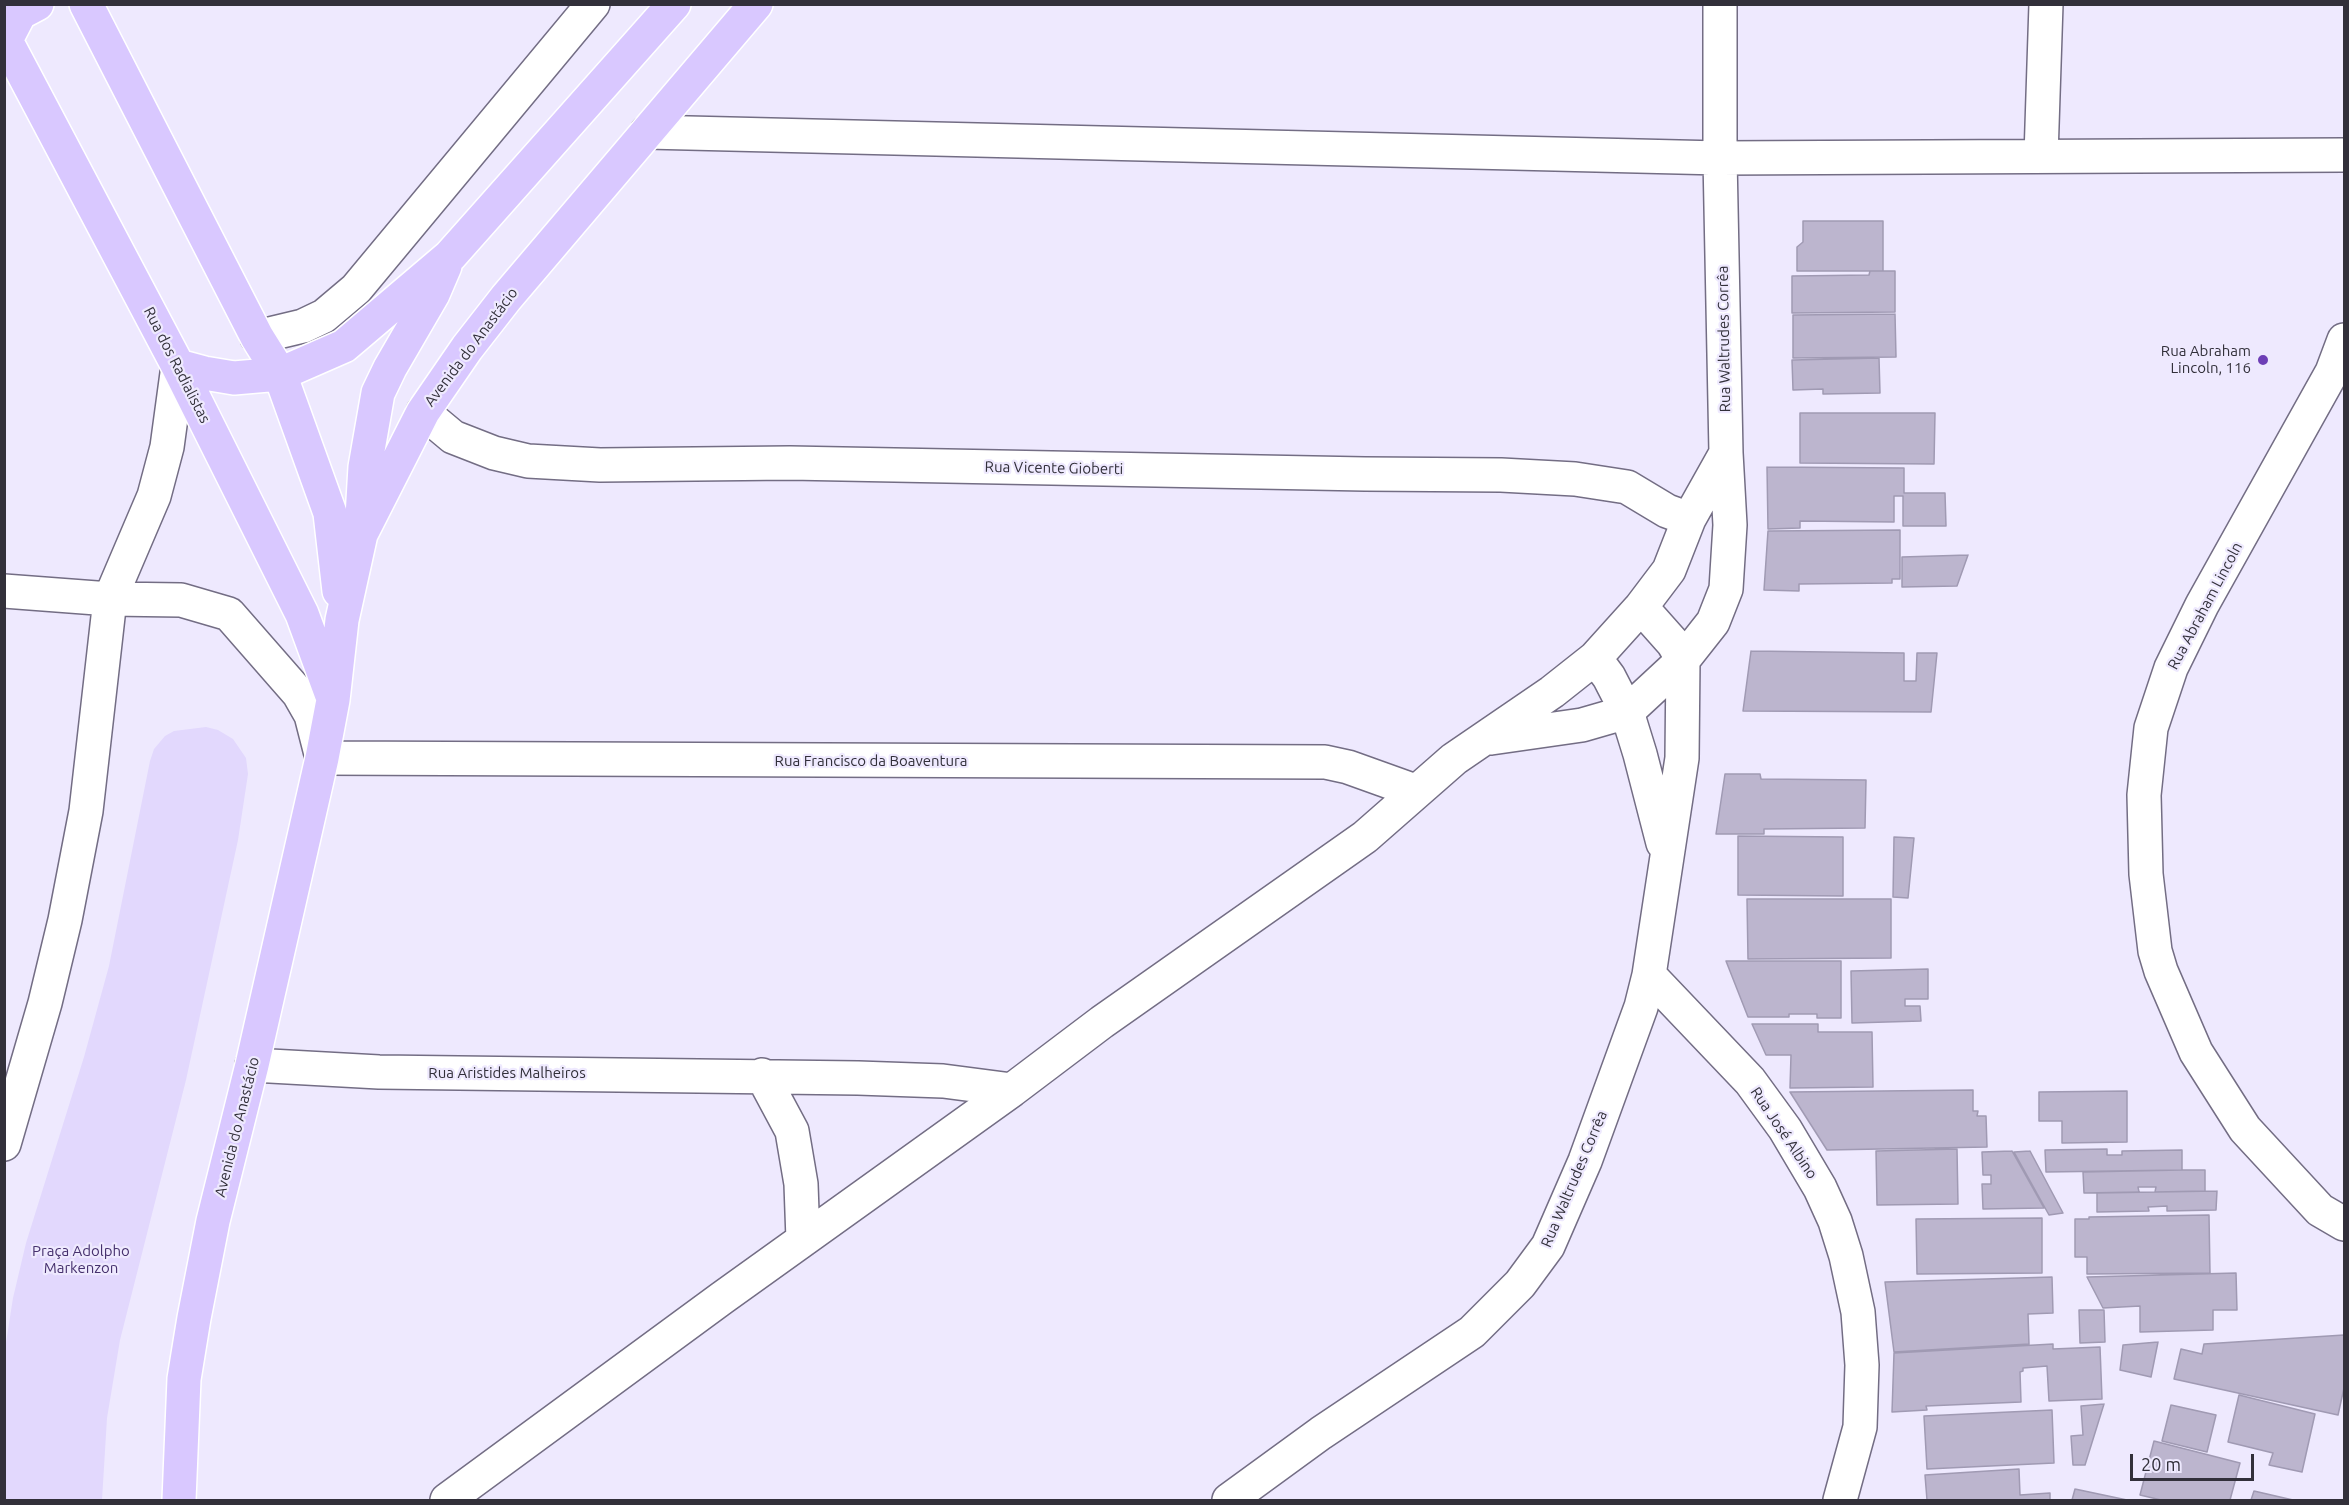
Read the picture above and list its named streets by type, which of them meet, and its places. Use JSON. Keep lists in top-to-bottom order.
{
  "streets": {
    "main road": ["Avenida do Anastácio", "Rua dos Radialistas"],
    "street": [
      "Rua Waltrudes Corrêa",
      "Rua Vicente Gioberti",
      "Rua Abraham Lincoln",
      "Rua Francisco da Boaventura",
      "Rua Aristides Malheiros",
      "Rua José Albino"
    ]
  },
  "crossings": [
    ["Rua Waltrudes Corrêa", "Rua José Albino"],
    ["Avenida do Anastácio", "Rua dos Radialistas"],
    ["Avenida do Anastácio", "Rua Vicente Gioberti"],
    ["Avenida do Anastácio", "Rua Francisco da Boaventura"],
    ["Avenida do Anastácio", "Rua Aristides Malheiros"]
  ],
  "parks": ["Praça Adolpho Markenzon"],
  "places": ["Rua Abraham Lincoln, 116"],
  "scale_bar": "20 m"
}
